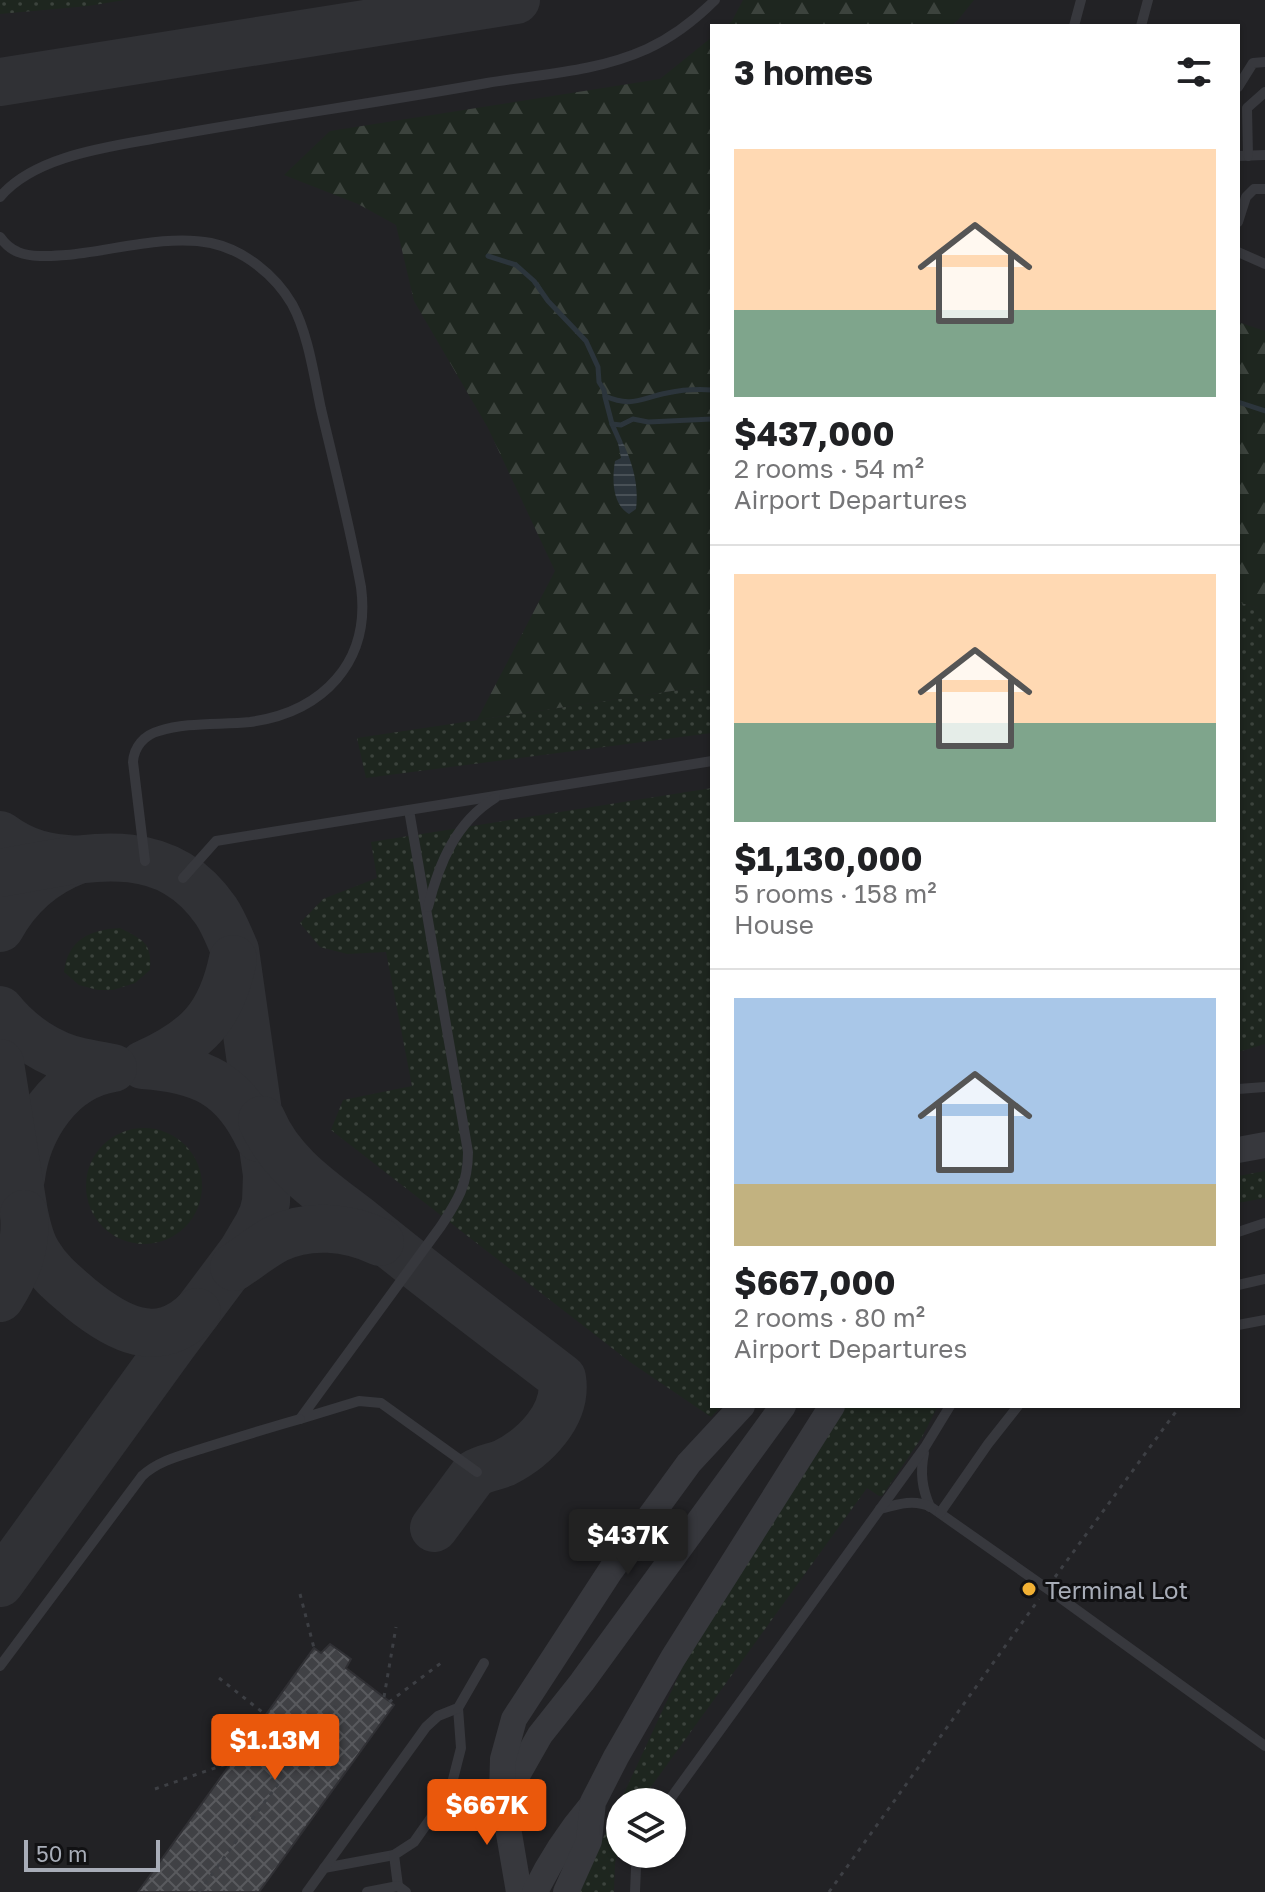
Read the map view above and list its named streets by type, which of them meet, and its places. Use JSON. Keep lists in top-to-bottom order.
{
  "places": ["Terminal Lot"],
  "scale_bar": "50 m",
  "page": {
    "heading": "3 homes",
    "list": [
      {
        "name": "$437,000",
        "note": "2 rooms · 54 m² · Airport Departures"
      },
      {
        "name": "$1,130,000",
        "note": "5 rooms · 158 m² · House"
      },
      {
        "name": "$667,000",
        "note": "2 rooms · 80 m² · Airport Departures"
      }
    ],
    "price": ["$437K", "$1.13M", "$667K"],
    "scale": "50 m"
  }
}
